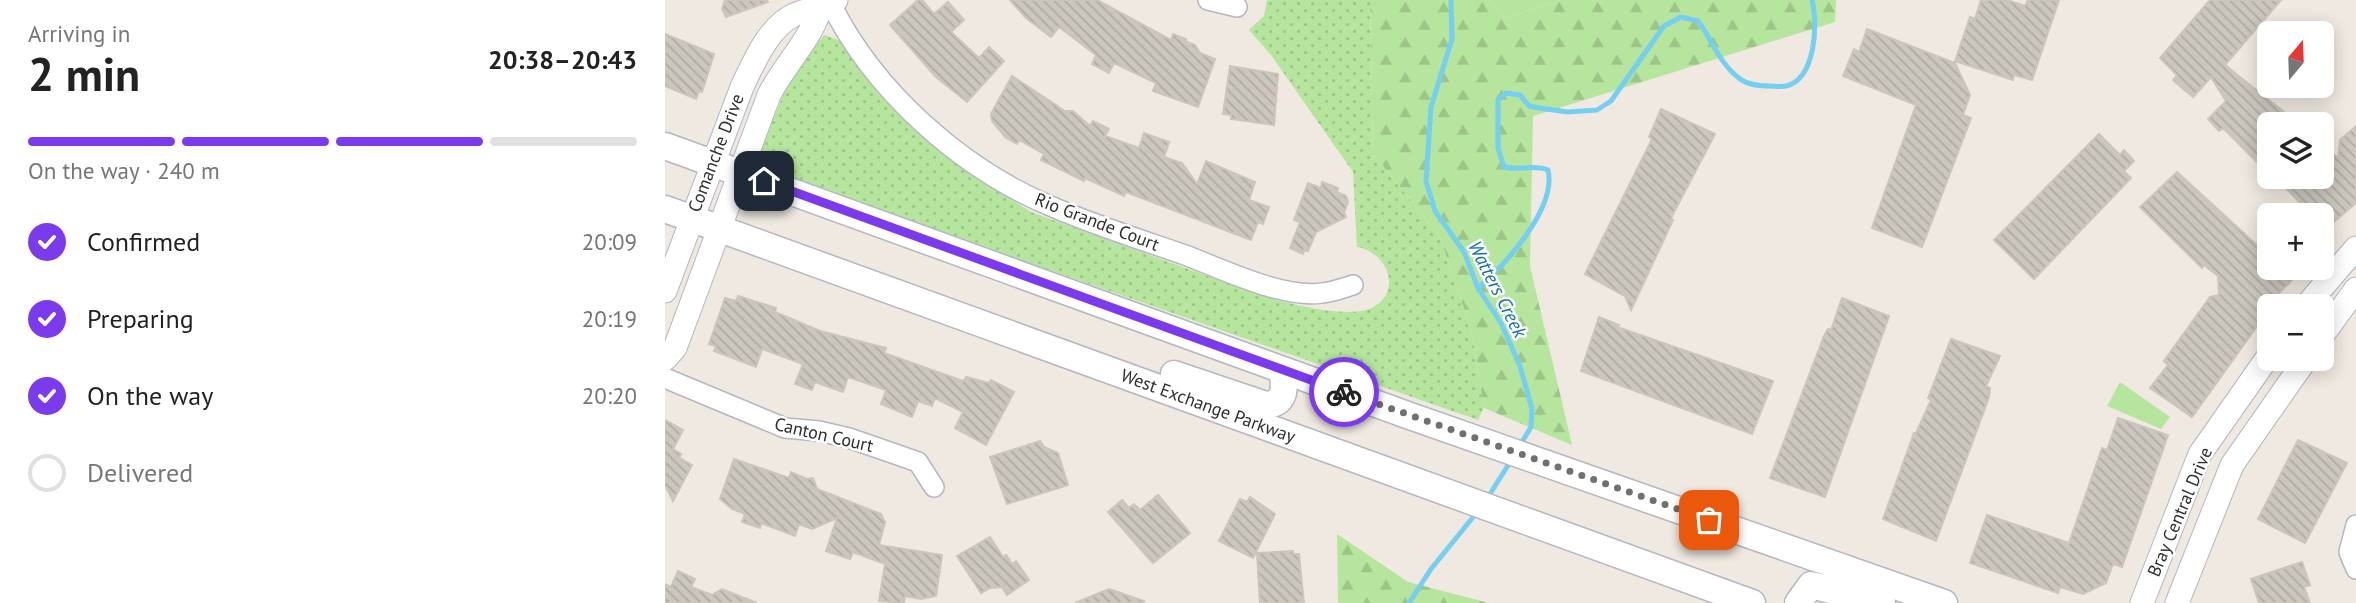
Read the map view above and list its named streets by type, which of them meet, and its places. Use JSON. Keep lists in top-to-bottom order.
{
  "streets": {
    "main road": ["West Exchange Parkway"],
    "street": [
      "Comanche Drive",
      "Rio Grande Court",
      "Canton Court",
      "Bray Central Drive"
    ]
  },
  "crossings": [
    ["Comanche Drive", "Rio Grande Court"],
    ["Comanche Drive", "West Exchange Parkway"]
  ],
  "water": ["Watters Creek"],
  "north": "top",
  "page": {
    "heading": ["2 min", "Arriving in", "20:38–20:43"],
    "map_buttons": ["+", "−"],
    "bar": "On the way · 240 m",
    "list": [
      ["Confirmed", "20:09"],
      ["Preparing", "20:19"],
      ["On the way", "20:20"],
      "Delivered"
    ]
  }
}
